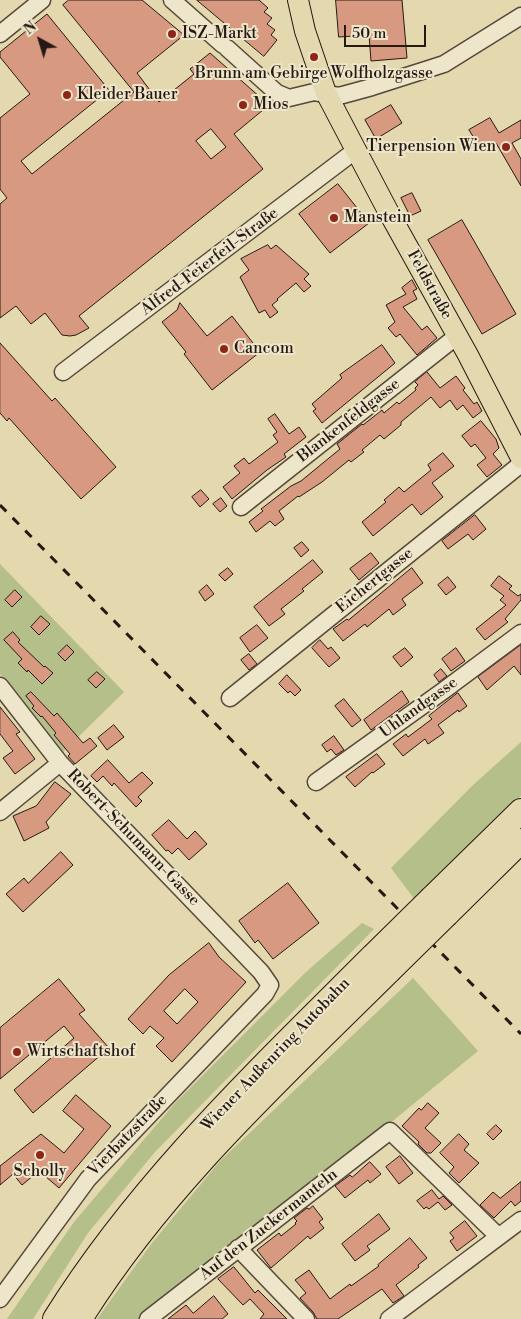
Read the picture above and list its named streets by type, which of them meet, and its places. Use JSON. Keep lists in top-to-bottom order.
{
  "streets": {
    "highway": ["Wiener Außenring Autobahn"],
    "main road": ["Feldstraße"],
    "street": [
      "Alfred-Feierfeil-Straße",
      "Blankenfeldgasse",
      "Eichertgasse",
      "Uhlandgasse",
      "Robert-Schumann-Gasse",
      "Vierbatzstraße",
      "Auf den Zuckermanteln"
    ]
  },
  "crossings": [
    ["Alfred-Feierfeil-Straße", "Feldstraße"],
    ["Feldstraße", "Blankenfeldgasse"],
    ["Robert-Schumann-Gasse", "Vierbatzstraße"]
  ],
  "places": [
    "ISZ-Markt",
    "Brunn am Gebirge Wolfholzgasse",
    "Kleider Bauer",
    "Mios",
    "Tierpension Wien",
    "Manstein",
    "Cancom",
    "Wirtschaftshof",
    "Scholly"
  ],
  "scale_bar": "50 m",
  "north": "top left"
}
